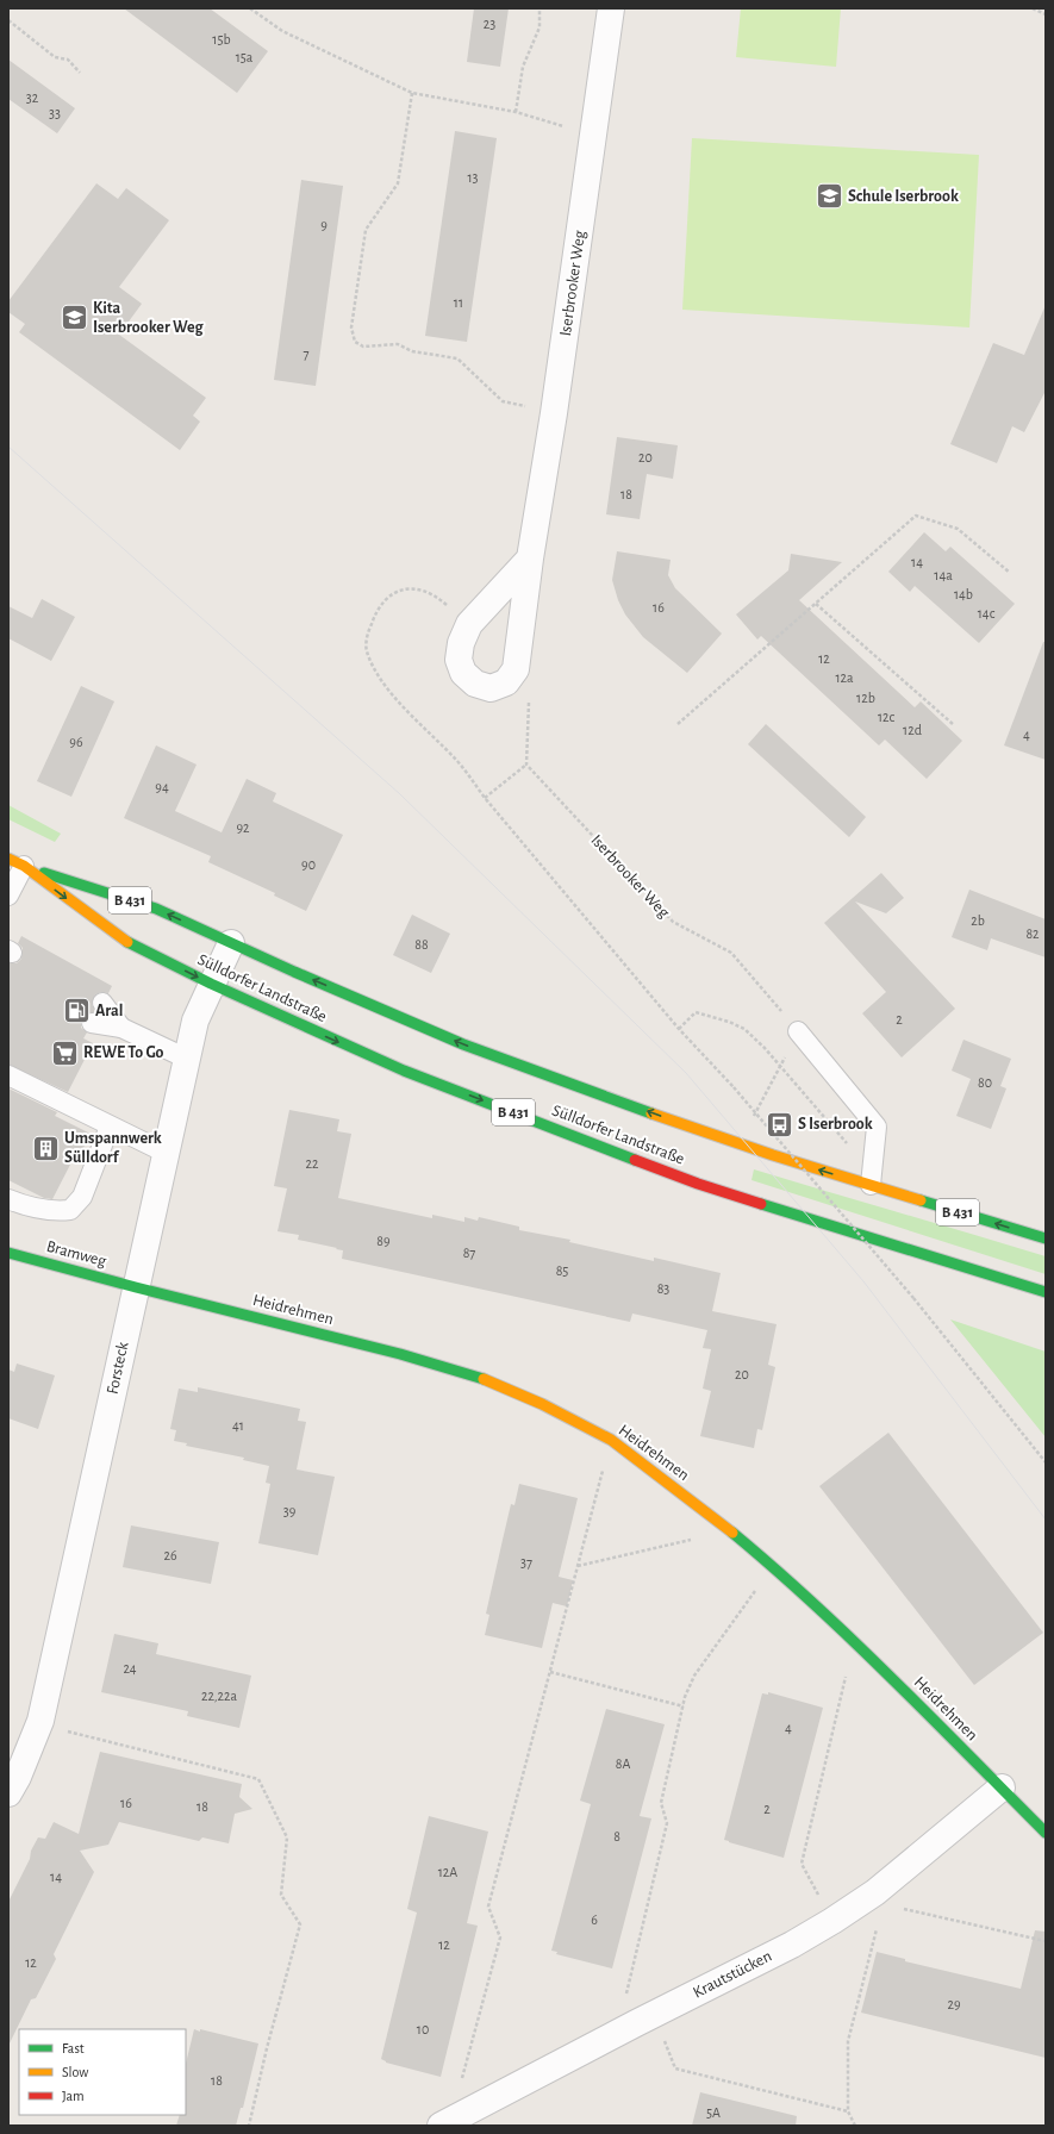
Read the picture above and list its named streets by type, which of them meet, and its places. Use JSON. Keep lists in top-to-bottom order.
{
  "streets": {
    "main road": [
      "B 431",
      "Sülldorfer Landstraße",
      "Bramweg",
      "Heidrehmen"
    ],
    "street": ["Iserbrooker Weg", "Forsteck", "Krautstücken"]
  },
  "crossings": [
    ["Sülldorfer Landstraße", "Forsteck"],
    ["Bramweg", "Heidrehmen"],
    ["Bramweg", "Forsteck"],
    ["Heidrehmen", "Forsteck"],
    ["Heidrehmen", "Krautstücken"]
  ],
  "places": {
    "school or university": ["Schule Iserbrook", "Kita Iserbrooker Weg"],
    "fuel station": ["Aral"],
    "supermarket": ["REWE To Go"],
    "bus stop": ["S Iserbrook"],
    "building": ["Umspannwerk Sülldorf"]
  },
  "house_numbers": [
    "23",
    "15b",
    "15a",
    "32",
    "33",
    "13",
    "9",
    "11",
    "7",
    "20",
    "18",
    "14",
    "14a",
    "14b",
    "16",
    "14c",
    "12",
    "12a",
    "12b",
    "12c",
    "12d",
    "4",
    "96",
    "94",
    "92",
    "90",
    "2b",
    "82",
    "88",
    "2",
    "80",
    "22",
    "89",
    "87",
    "85",
    "83",
    "20",
    "41",
    "39",
    "26",
    "37",
    "24",
    "22,22a",
    "4",
    "8A",
    "16",
    "18",
    "2",
    "8",
    "12A",
    "14",
    "6",
    "12",
    "12",
    "29",
    "10",
    "18",
    "5A"
  ],
  "legend": ["Fast", "Slow", "Jam"]
}
